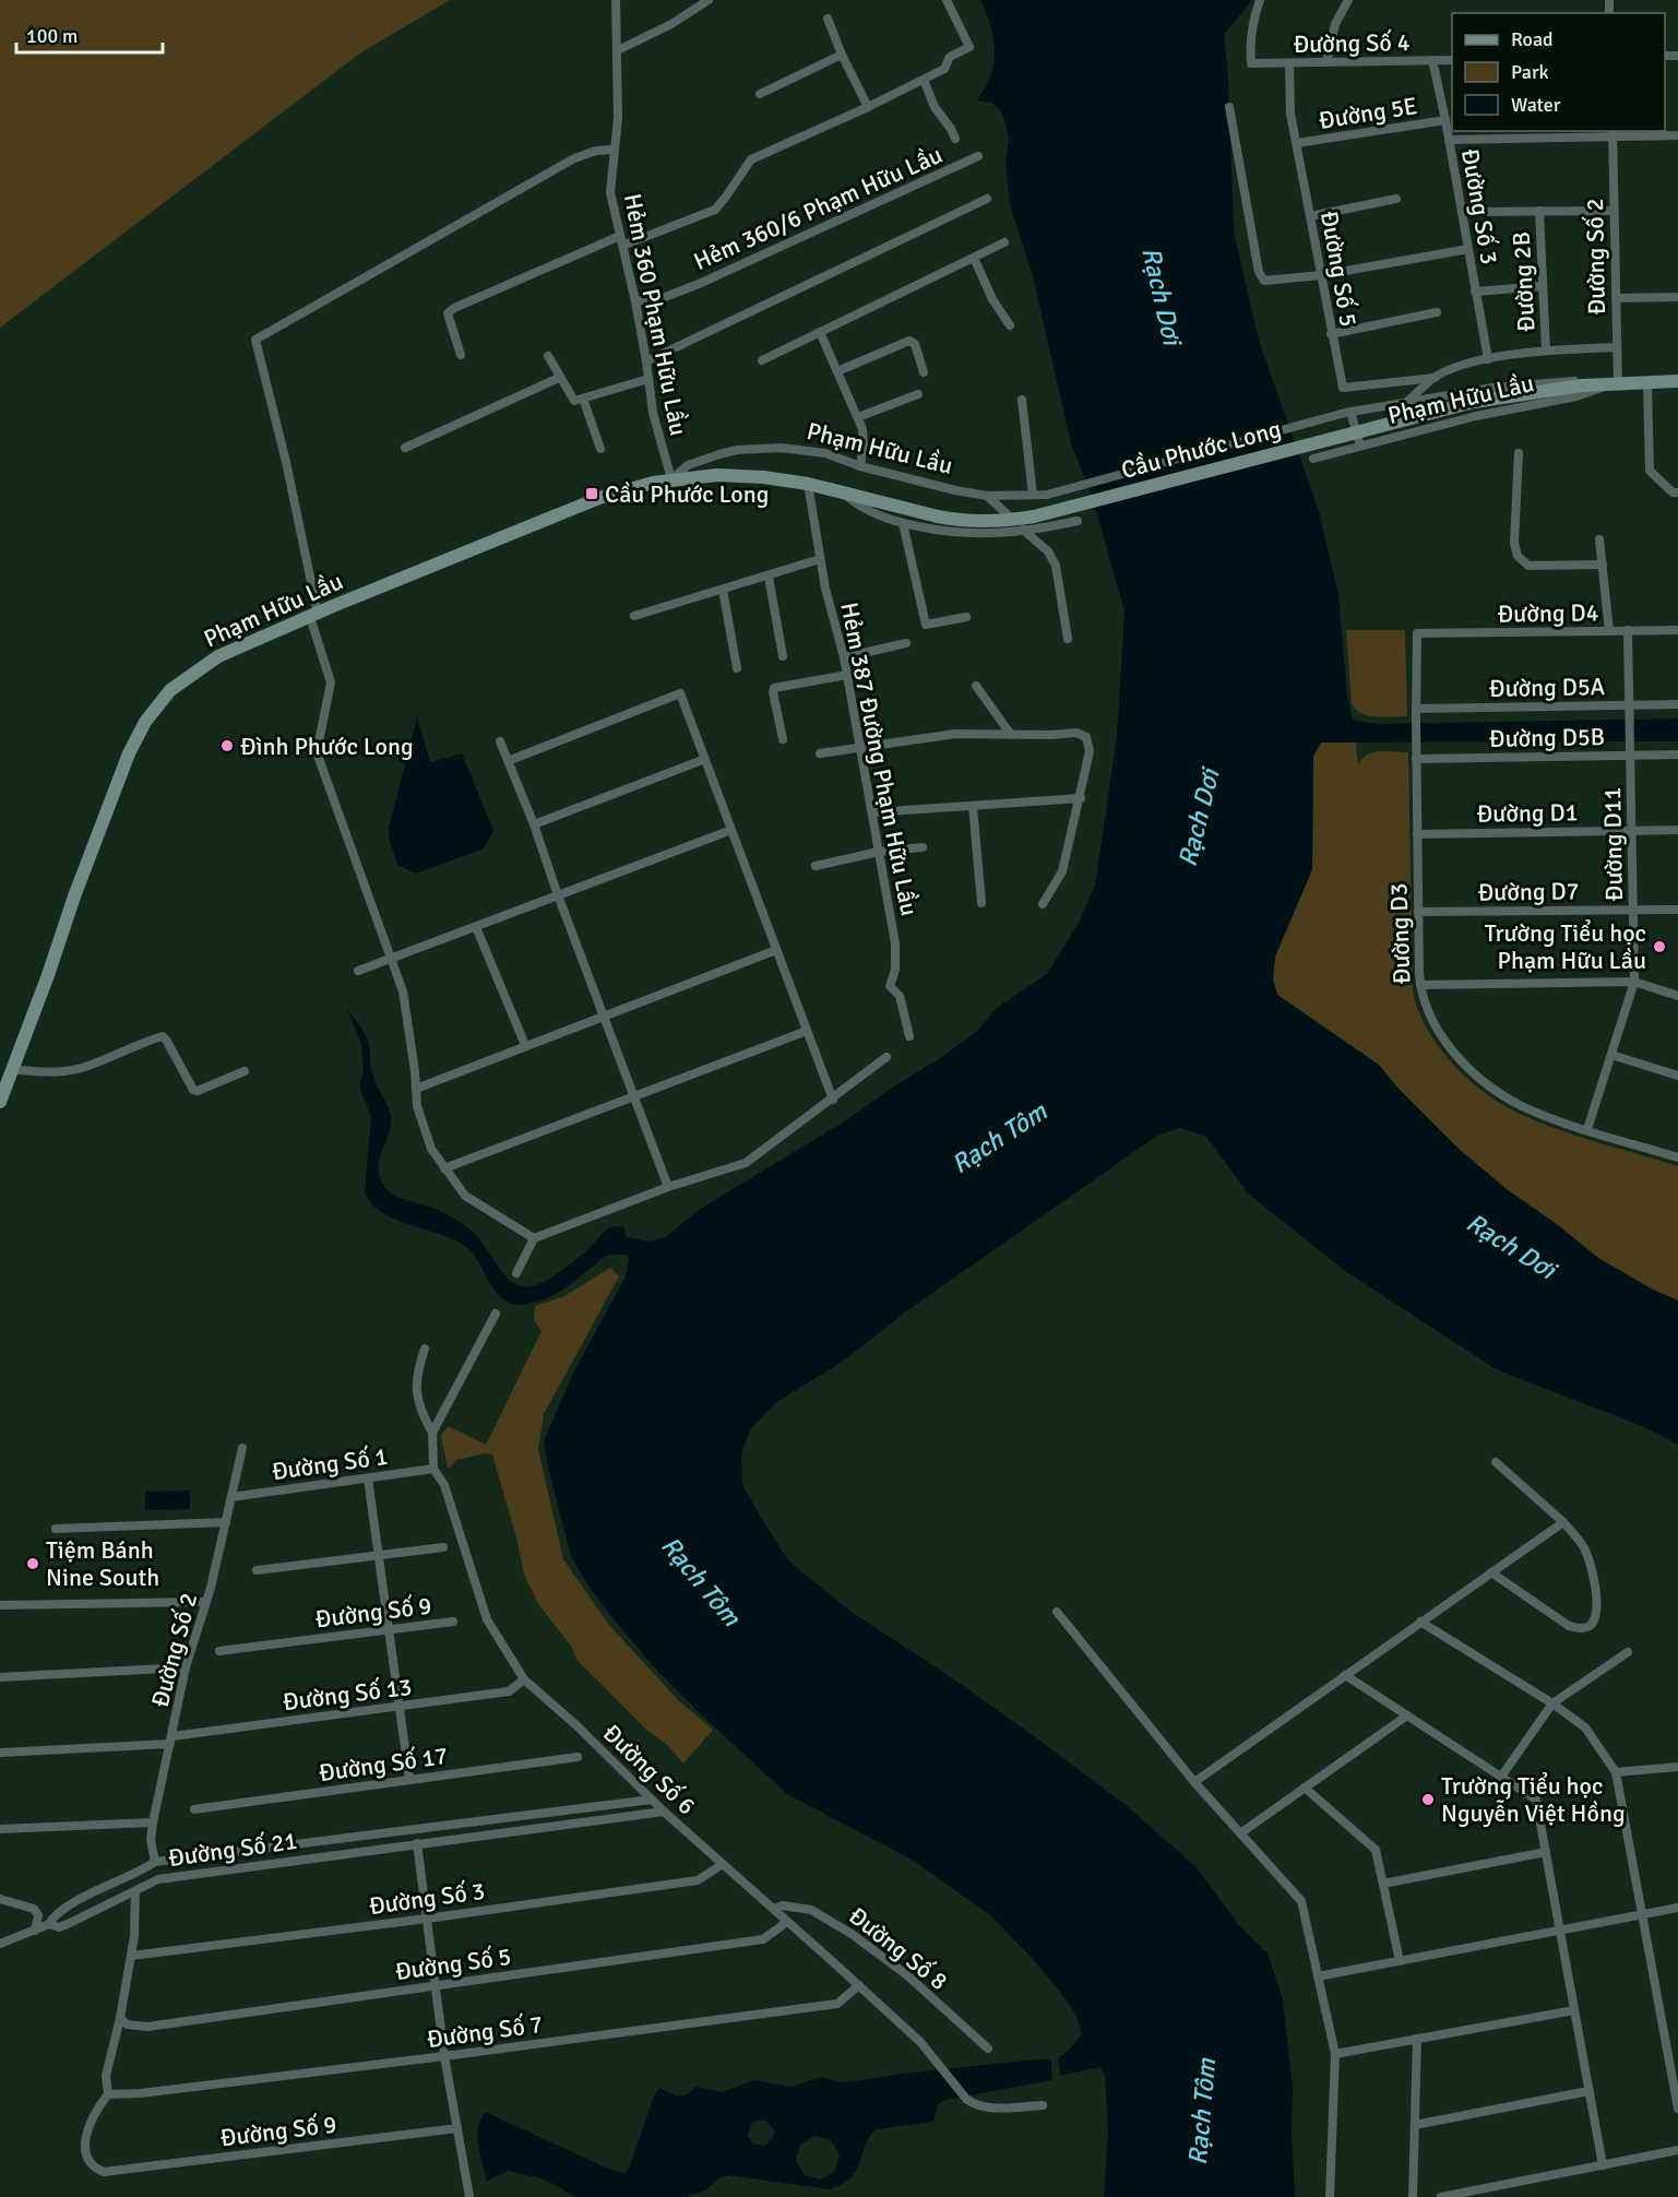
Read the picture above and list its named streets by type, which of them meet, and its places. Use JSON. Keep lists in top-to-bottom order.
{
  "streets": {
    "main road": ["Phạm Hữu Lầu", "Cầu Phước Long"],
    "street": [
      "Đường Số 4",
      "Đường 5E",
      "Đường Số 3",
      "Hẻm 360/6 Phạm Hữu Lầu",
      "Đường Số 2",
      "Đường Số 5",
      "Đường 2B",
      "Hẻm 360 Phạm Hữu Lầu",
      "Đường D4",
      "Đường D5A",
      "Đường D5B",
      "Hẻm 387 Đường Phạm Hữu Lầu",
      "Đường D1",
      "Đường D11",
      "Đường D7",
      "Đường D3",
      "Đường Số 1",
      "Đường Số 9",
      "Đường Số 13",
      "Đường Số 17",
      "Đường Số 6",
      "Đường Số 21",
      "Đường Số 8",
      "Đường Số 7"
    ]
  },
  "crossings": [
    ["Đường Số 4", "Đường Số 3"],
    ["Đường Số 4", "Đường Số 5"],
    ["Đường 5E", "Đường Số 3"],
    ["Đường 5E", "Đường Số 5"],
    ["Đường Số 3", "Đường Số 6"],
    ["Hẻm 360/6 Phạm Hữu Lầu", "Hẻm 360 Phạm Hữu Lầu"],
    ["Đường Số 2", "Phạm Hữu Lầu"],
    ["Đường Số 2", "Đường Số 1"],
    ["Đường Số 2", "Đường Số 13"],
    ["Đường Số 2", "Đường Số 21"],
    ["Đường Số 5", "Đường Số 6"],
    ["Hẻm 360 Phạm Hữu Lầu", "Phạm Hữu Lầu"],
    ["Phạm Hữu Lầu", "Cầu Phước Long"],
    ["Phạm Hữu Lầu", "Hẻm 387 Đường Phạm Hữu Lầu"],
    ["Đường D4", "Đường D5A"],
    ["Đường D4", "Đường D11"],
    ["Đường D4", "Đường D3"],
    ["Đường D5A", "Đường D11"],
    ["Đường D5A", "Đường D3"],
    ["Đường D5B", "Đường D11"],
    ["Đường D5B", "Đường D3"],
    ["Đường D1", "Đường D11"],
    ["Đường D1", "Đường D3"],
    ["Đường D11", "Đường D7"],
    ["Đường D11", "Đường D3"],
    ["Đường D7", "Đường D3"],
    ["Đường Số 1", "Đường Số 6"],
    ["Đường Số 9", "Đường Số 7"],
    ["Đường Số 13", "Đường Số 6"],
    ["Đường Số 6", "Đường Số 21"],
    ["Đường Số 6", "Đường Số 8"],
    ["Đường Số 6", "Đường Số 7"]
  ],
  "water": ["Rạch Dơi", "Rạch Tôm"],
  "places": {
    "transit": ["Cầu Phước Long"],
    "other": [
      "Đình Phước Long",
      "Trường Tiểu học Phạm Hữu Lầu",
      "Tiệm Bánh Nine South",
      "Trường Tiểu học Nguyễn Việt Hồng"
    ]
  },
  "legend": ["Road", "Park", "Water"],
  "scale_bar": "100 m"
}
